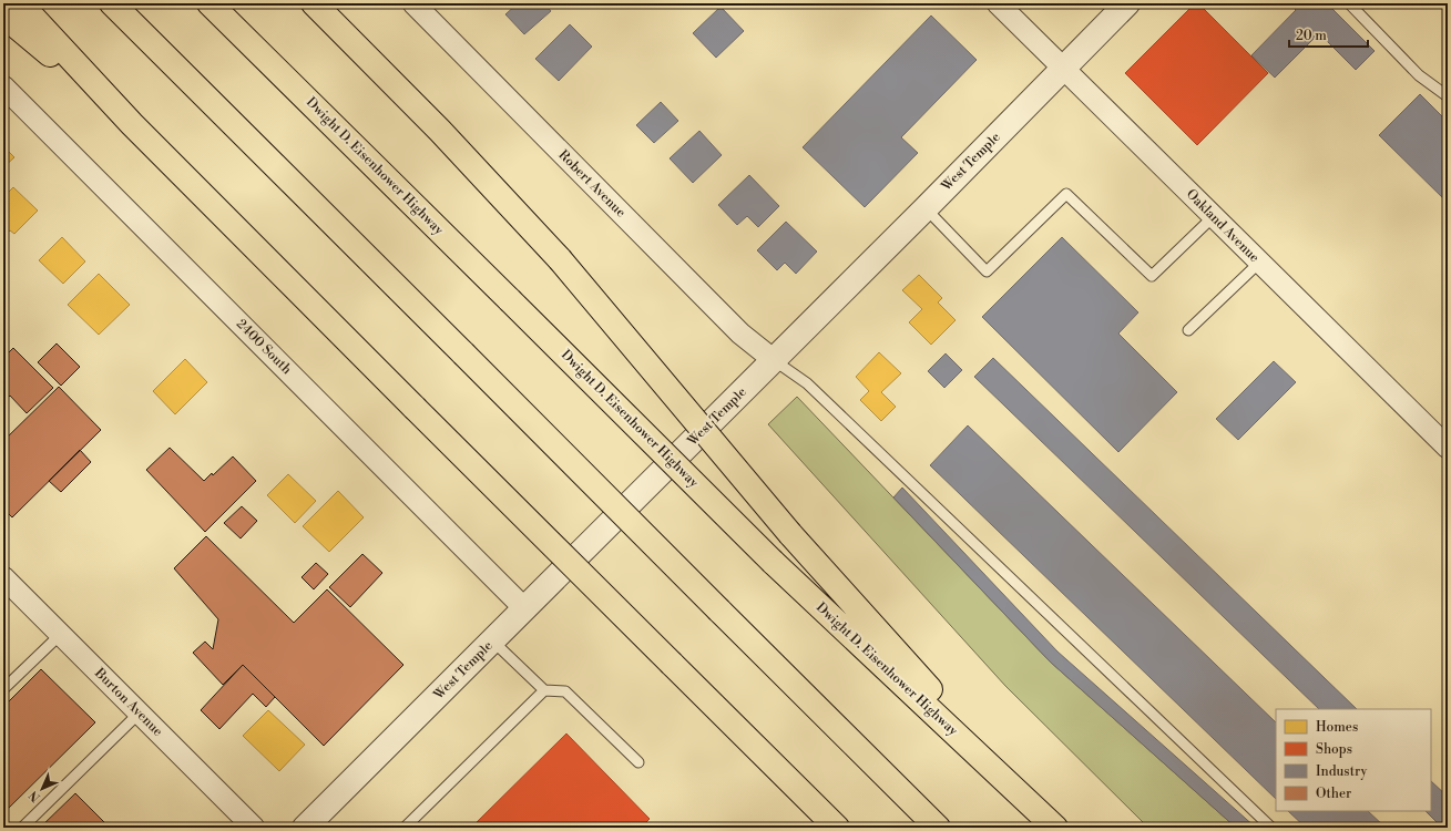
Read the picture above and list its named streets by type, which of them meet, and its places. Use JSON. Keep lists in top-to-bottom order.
{
  "streets": {
    "highway": ["Dwight D. Eisenhower Highway"],
    "street": [
      "West Temple",
      "Robert Avenue",
      "Oakland Avenue",
      "2400 South",
      "Burton Avenue"
    ]
  },
  "crossings": [
    ["West Temple", "Robert Avenue"],
    ["West Temple", "Oakland Avenue"],
    ["West Temple", "2400 South"]
  ],
  "legend": [
    "Homes",
    "Shops",
    "Industry",
    "Other"
  ],
  "scale_bar": "20 m",
  "north": "bottom left"
}
